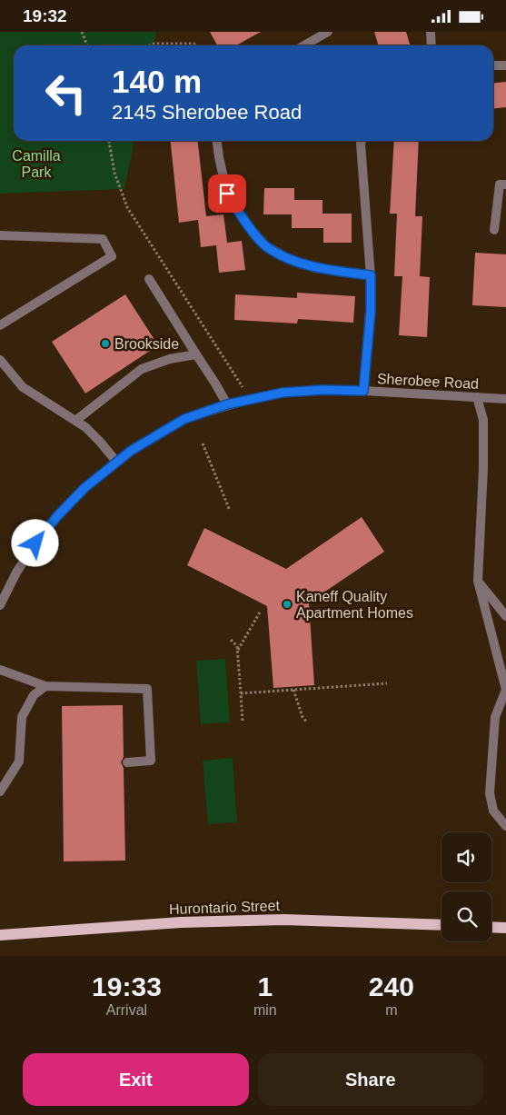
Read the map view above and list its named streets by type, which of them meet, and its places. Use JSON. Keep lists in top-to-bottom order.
{
  "streets": {
    "main road": ["Hurontario Street"],
    "street": ["Sherobee Road"]
  },
  "parks": ["Camilla Park"],
  "places": ["Brookside", "Kaneff Quality Apartment Homes"],
  "page": {
    "status": "19:32",
    "turn": ["140 m", "2145 Sherobee Road"],
    "eta": [
      "19:33",
      "Arrival",
      "1",
      "min",
      "240",
      "m"
    ],
    "buttons": ["Exit", "Share"]
  }
}
